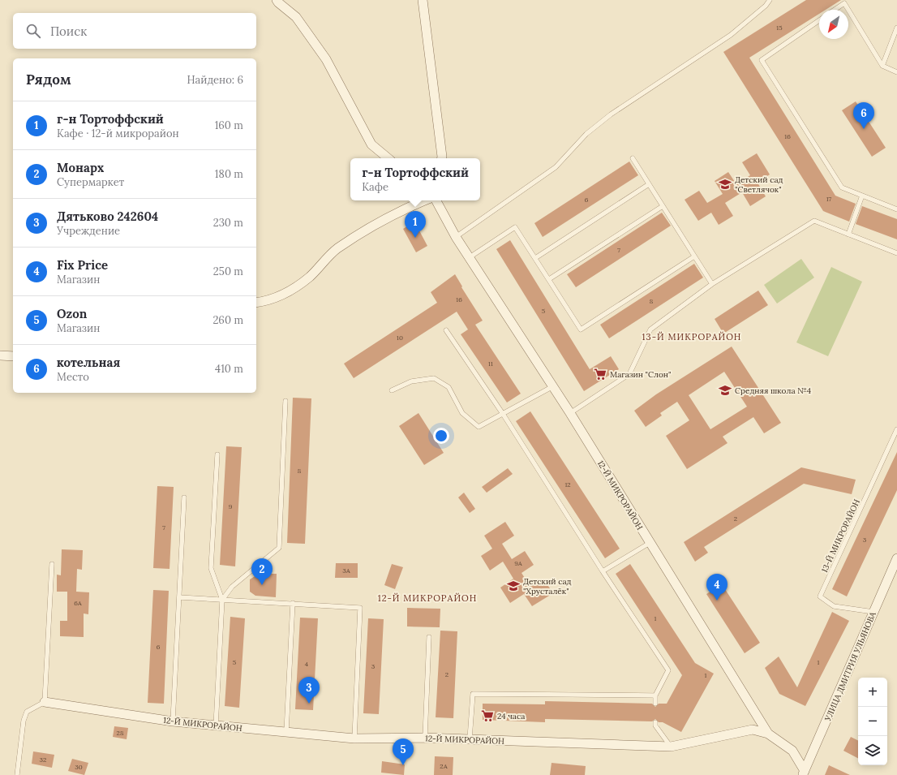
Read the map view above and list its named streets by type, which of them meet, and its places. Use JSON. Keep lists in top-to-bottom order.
{
  "streets": {
    "street": ["12-Й МИКРОРАЙОН", "УЛИЦА ДМИТРИЯ УЛЬЯНОВА"],
    "lane": ["13-Й МИКРОРАЙОН"]
  },
  "crossings": [
    ["12-Й МИКРОРАЙОН", "УЛИЦА ДМИТРИЯ УЛЬЯНОВА"],
    ["13-Й МИКРОРАЙОН", "УЛИЦА ДМИТРИЯ УЛЬЯНОВА"]
  ],
  "districts": ["13-Й МИКРОРАЙОН", "12-Й МИКРОРАЙОН"],
  "places": {
    "school or university": ["Детский сад \"Светлячок\"", "Средняя школа №4", "Детский сад \"Хрусталёк\""],
    "supermarket": ["Магазин \"Слон\"", "24 часа"]
  },
  "house_numbers": [
    "15",
    "16",
    "17",
    "6",
    "7",
    "16",
    "8",
    "5",
    "10",
    "11",
    "8",
    "12",
    "9",
    "2",
    "7",
    "3",
    "9А",
    "3А",
    "6А",
    "1",
    "6",
    "5",
    "1",
    "4",
    "3",
    "2",
    "1",
    "28",
    "32",
    "2А",
    "30"
  ],
  "north": "bottom left",
  "page": {
    "search": "Поиск",
    "heading": ["Рядом", "Найдено: 6"],
    "list": [
      {
        "mark": "1",
        "name": "г-н Тортоффский",
        "note": "Кафе · 12-й микрорайон",
        "value": "160 m"
      },
      {
        "mark": "2",
        "name": "Монарх",
        "note": "Супермаркет",
        "value": "180 m"
      },
      {
        "mark": "3",
        "name": "Дятьково 242604",
        "note": "Учреждение",
        "value": "230 m"
      },
      {
        "mark": "4",
        "name": "Fix Price",
        "note": "Магазин",
        "value": "250 m"
      },
      {
        "mark": "5",
        "name": "Ozon",
        "note": "Магазин",
        "value": "260 m"
      },
      {
        "mark": "6",
        "name": "котельная",
        "note": "Место",
        "value": "410 m"
      }
    ],
    "pins": [
      "6",
      "1",
      "2",
      "4",
      "3",
      "5"
    ],
    "popup": ["г-н Тортоффский", "Кафе"],
    "map_buttons": ["+", "−"]
  }
}
